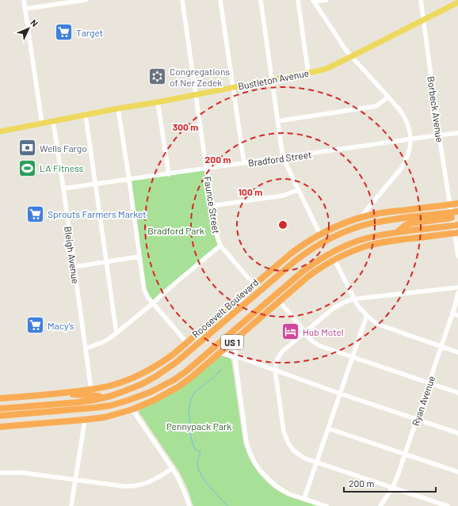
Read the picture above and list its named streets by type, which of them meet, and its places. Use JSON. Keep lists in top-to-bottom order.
{
  "streets": {
    "highway": ["Roosevelt Boulevard", "US 1"],
    "main road": ["Bustleton Avenue"],
    "street": [
      "Borbeck Avenue",
      "Bradford Street",
      "Faunce Street",
      "Bleigh Avenue",
      "Ryan Avenue"
    ]
  },
  "crossings": [
    ["Bustleton Avenue", "Borbeck Avenue"],
    ["Bustleton Avenue", "Faunce Street"],
    ["Bustleton Avenue", "Bleigh Avenue"],
    ["Borbeck Avenue", "Bradford Street"],
    ["Borbeck Avenue", "Roosevelt Boulevard"],
    ["Borbeck Avenue", "US 1"],
    ["Bradford Street", "Faunce Street"],
    ["Bradford Street", "Bleigh Avenue"],
    ["Faunce Street", "Roosevelt Boulevard"],
    ["Bleigh Avenue", "Roosevelt Boulevard"],
    ["Roosevelt Boulevard", "US 1"]
  ],
  "parks": ["Bradford Park", "Pennypack Park"],
  "places": {
    "supermarket": ["Target", "Sprouts Farmers Market", "Macy's"],
    "synagogue": ["Congregations of Ner Zedek"],
    "bank": ["Wells Fargo"],
    "sports": ["LA Fitness"],
    "hotel": ["Hub Motel"]
  },
  "scale_bar": "200 m",
  "north": "top right",
  "rings": ["300 m", "200 m", "100 m"]
}
